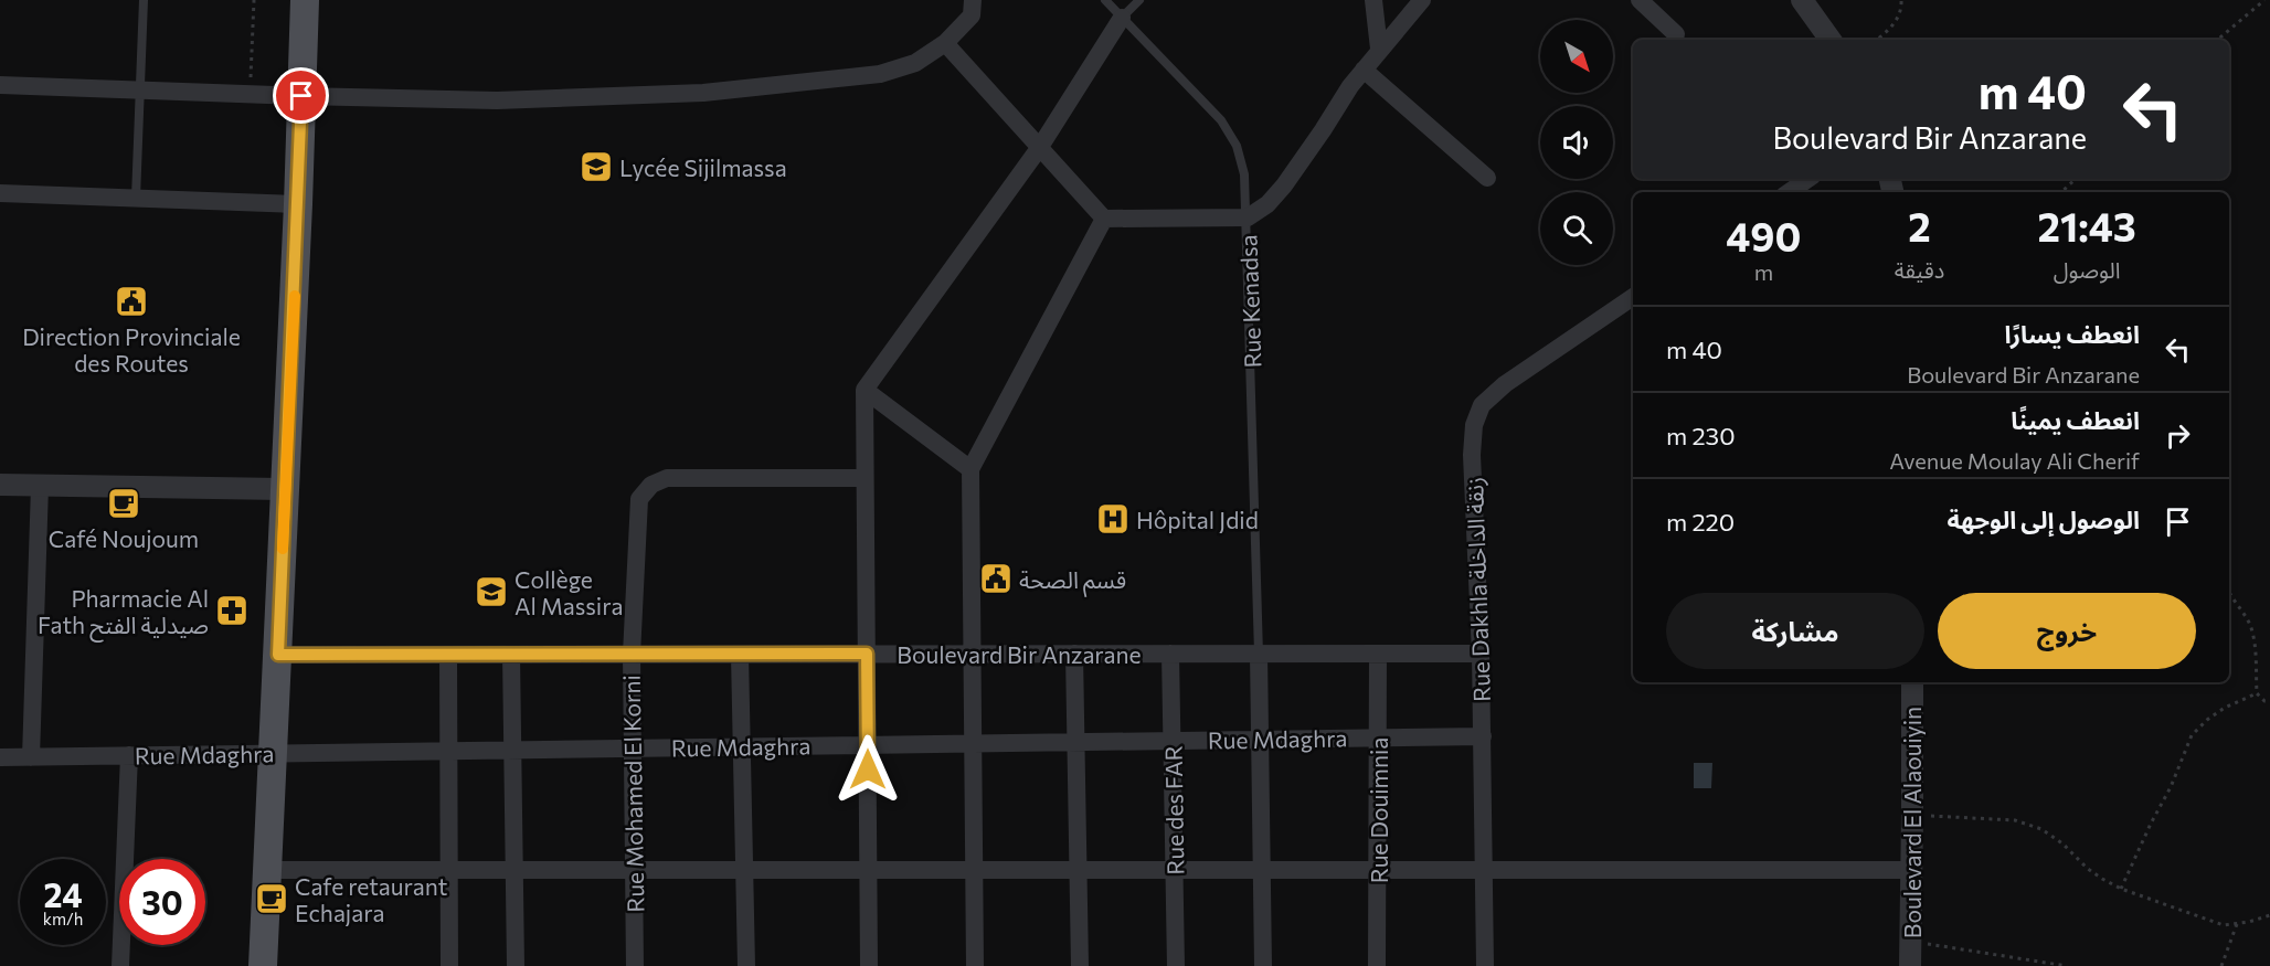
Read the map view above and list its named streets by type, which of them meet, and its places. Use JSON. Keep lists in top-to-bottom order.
{
  "streets": {
    "street": [
      "Rue Dakhla زنقة الداخلة",
      "Boulevard Bir Anzarane",
      "Rue Mdaghra",
      "Rue Mohamed El Korni",
      "Rue des FAR",
      "Rue Douimnia",
      "Boulevard El Alaouiyin"
    ],
    "lane": ["Rue Kenadsa"]
  },
  "crossings": [
    ["Rue Kenadsa", "Boulevard Bir Anzarane"],
    ["Rue Dakhla زنقة الداخلة", "Boulevard Bir Anzarane"],
    ["Rue Dakhla زنقة الداخلة", "Rue Mdaghra"],
    ["Boulevard Bir Anzarane", "Rue Mohamed El Korni"],
    ["Boulevard Bir Anzarane", "Rue des FAR"],
    ["Boulevard Bir Anzarane", "Rue Douimnia"],
    ["Rue Mdaghra", "Rue Mohamed El Korni"],
    ["Rue Mdaghra", "Rue des FAR"],
    ["Rue Mdaghra", "Rue Douimnia"]
  ],
  "places": {
    "school or university": ["Lycée Sijilmassa", "Collège Al Massira"],
    "public building": ["Direction Provinciale des Routes", "قسم الصحة"],
    "cafe": ["Café Noujoum", "Cafe retaurant Echajara"],
    "hospital": ["Hôpital Jdid"],
    "pharmacy": ["Pharmacie Al Fath صيدلية الفتح"]
  },
  "north": "bottom right",
  "page": {
    "turn": ["40 m", "Boulevard Bir Anzarane"],
    "eta": [
      "21:43",
      "الوصول",
      "2",
      "دقيقة",
      "490",
      "m"
    ],
    "list": [
      {
        "name": "انعطف يسارًا",
        "note": "Boulevard Bir Anzarane",
        "value": "40 m"
      },
      {
        "name": "انعطف يمينًا",
        "note": "Avenue Moulay Ali Cherif",
        "value": "230 m"
      },
      {
        "name": "الوصول إلى الوجهة",
        "value": "220 m"
      }
    ],
    "buttons": ["خروج", "مشاركة"],
    "speed": "24 km/h",
    "limit": "30"
  }
}
